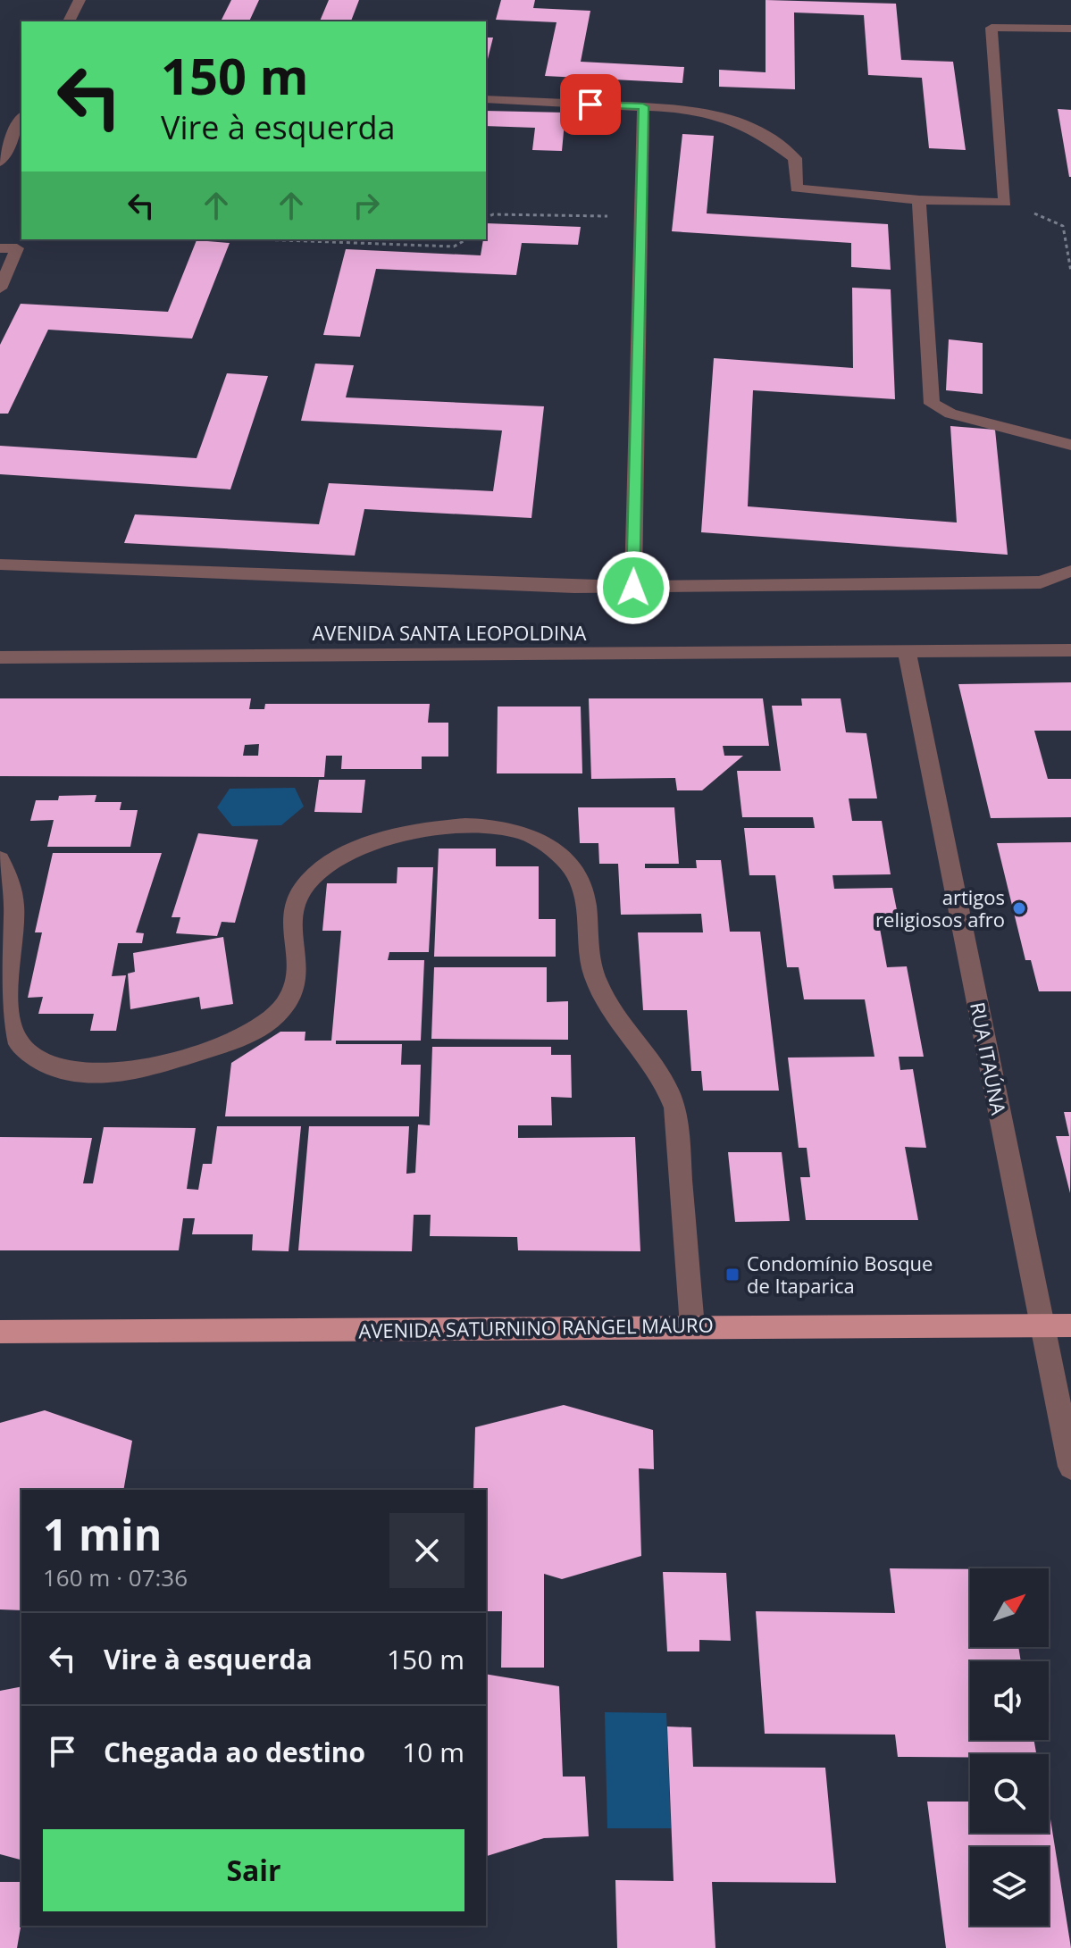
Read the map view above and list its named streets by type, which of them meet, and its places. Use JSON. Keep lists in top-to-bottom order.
{
  "streets": {
    "main road": ["AVENIDA SATURNINO RANGEL MAURO"],
    "street": ["AVENIDA SANTA LEOPOLDINA", "RUA ITAÚNA"]
  },
  "crossings": [
    ["AVENIDA SANTA LEOPOLDINA", "RUA ITAÚNA"],
    ["RUA ITAÚNA", "AVENIDA SATURNINO RANGEL MAURO"]
  ],
  "places": {
    "other": ["artigos religiosos afro"],
    "transit": ["Condomínio Bosque de Itaparica"]
  },
  "north": "top right",
  "page": {
    "turn": ["150 m", "Vire à esquerda"],
    "heading": ["1 min", "160 m · 07:36"],
    "list": [
      {
        "name": "Vire à esquerda",
        "value": "150 m"
      },
      {
        "name": "Chegada ao destino",
        "value": "10 m"
      }
    ],
    "buttons": "Sair"
  }
}
